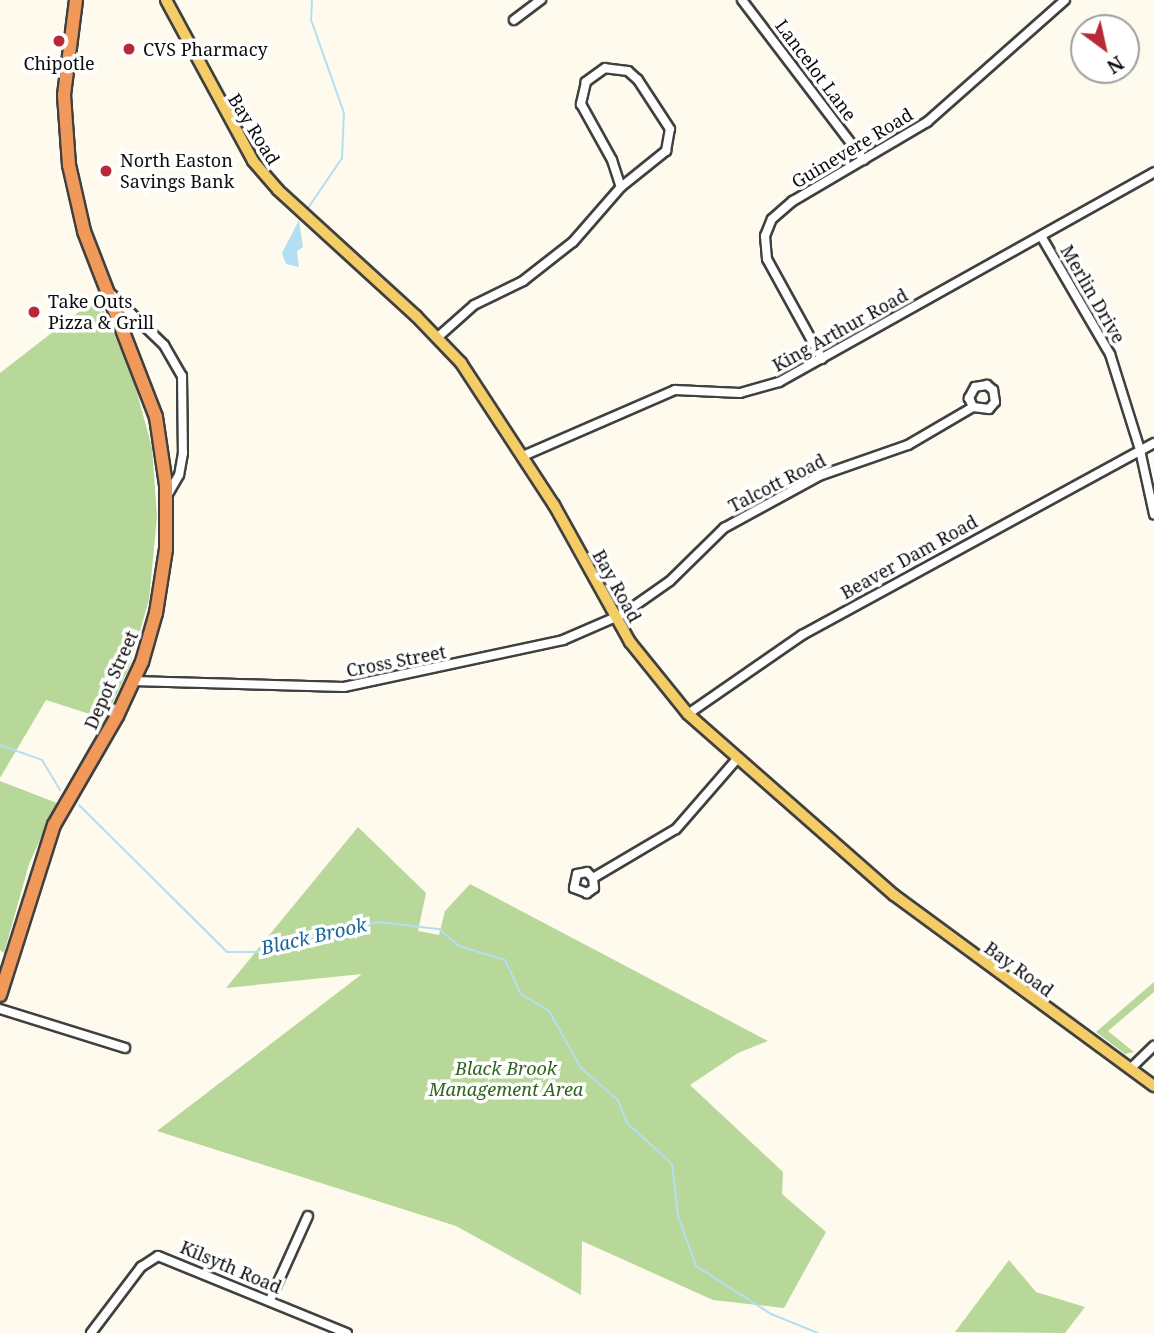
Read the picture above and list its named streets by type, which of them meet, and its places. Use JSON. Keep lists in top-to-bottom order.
{
  "streets": {
    "highway": ["Depot Street"],
    "main road": ["Bay Road"],
    "street": [
      "Lancelot Lane",
      "Guinevere Road",
      "Merlin Drive",
      "King Arthur Road",
      "Talcott Road",
      "Beaver Dam Road",
      "Cross Street",
      "Kilsyth Road"
    ]
  },
  "crossings": [
    ["Lancelot Lane", "Guinevere Road"],
    ["Bay Road", "King Arthur Road"],
    ["Bay Road", "Talcott Road"],
    ["Bay Road", "Beaver Dam Road"],
    ["Bay Road", "Cross Street"],
    ["Guinevere Road", "King Arthur Road"],
    ["Merlin Drive", "King Arthur Road"],
    ["Merlin Drive", "Beaver Dam Road"],
    ["Talcott Road", "Cross Street"],
    ["Cross Street", "Depot Street"]
  ],
  "water": ["Black Brook"],
  "parks": ["Black Brook Management Area"],
  "places": [
    "Chipotle",
    "CVS Pharmacy",
    "North Easton Savings Bank",
    "Take Outs Pizza & Grill"
  ],
  "north": "bottom right"
}
